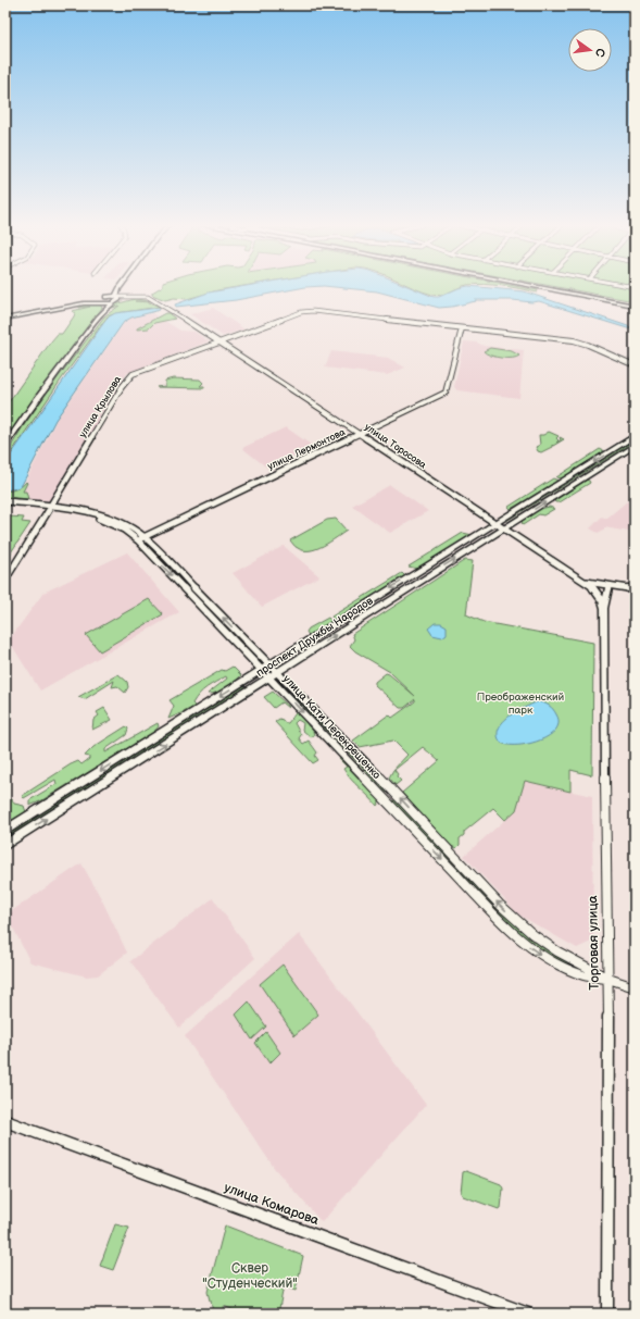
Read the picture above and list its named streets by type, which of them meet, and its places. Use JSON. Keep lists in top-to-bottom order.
{
  "streets": {
    "main road": ["проспект Дружбы Народов"],
    "street": [
      "улица Крылова",
      "улица Торосова",
      "улица Лермонтова",
      "улица Кати Перекрещенко",
      "Торговая улица",
      "улица Комарова"
    ]
  },
  "crossings": [
    ["улица Крылова", "улица Торосова"],
    ["улица Крылова", "улица Лермонтова"],
    ["улица Крылова", "улица Кати Перекрещенко"],
    ["улица Торосова", "улица Лермонтова"],
    ["улица Торосова", "проспект Дружбы Народов"],
    ["улица Торосова", "Торговая улица"],
    ["улица Лермонтова", "улица Кати Перекрещенко"],
    ["проспект Дружбы Народов", "улица Кати Перекрещенко"],
    ["улица Кати Перекрещенко", "Торговая улица"]
  ],
  "parks": ["Преображенский парк", "Сквер \"Студенческий\""],
  "north": "right"
}
